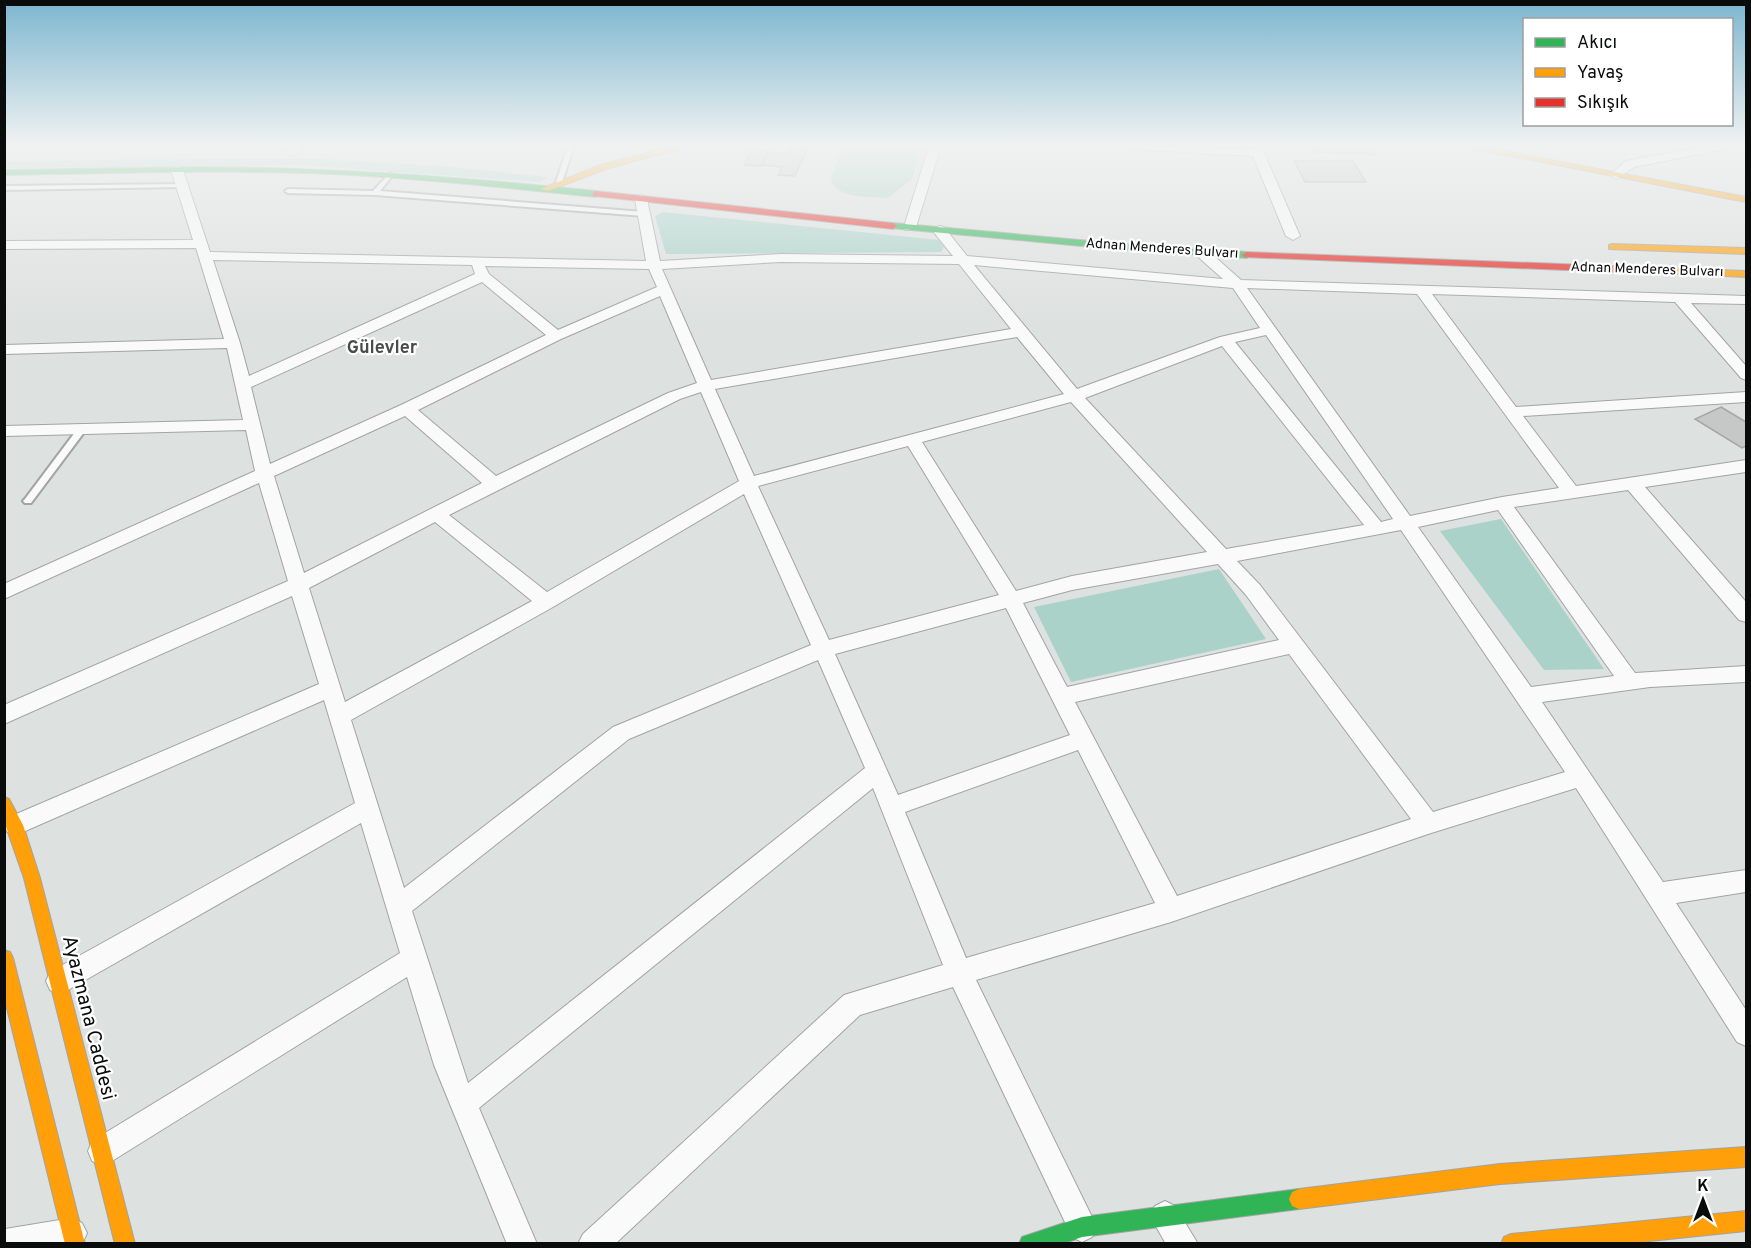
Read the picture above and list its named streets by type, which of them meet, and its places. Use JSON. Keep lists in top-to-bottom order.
{
  "streets": {
    "main road": ["Adnan Menderes Bulvarı", "Ayazmana Caddesi"]
  },
  "districts": ["Gülevler"],
  "legend": ["Akıcı", "Yavaş", "Sıkışık"],
  "north": "top"
}
